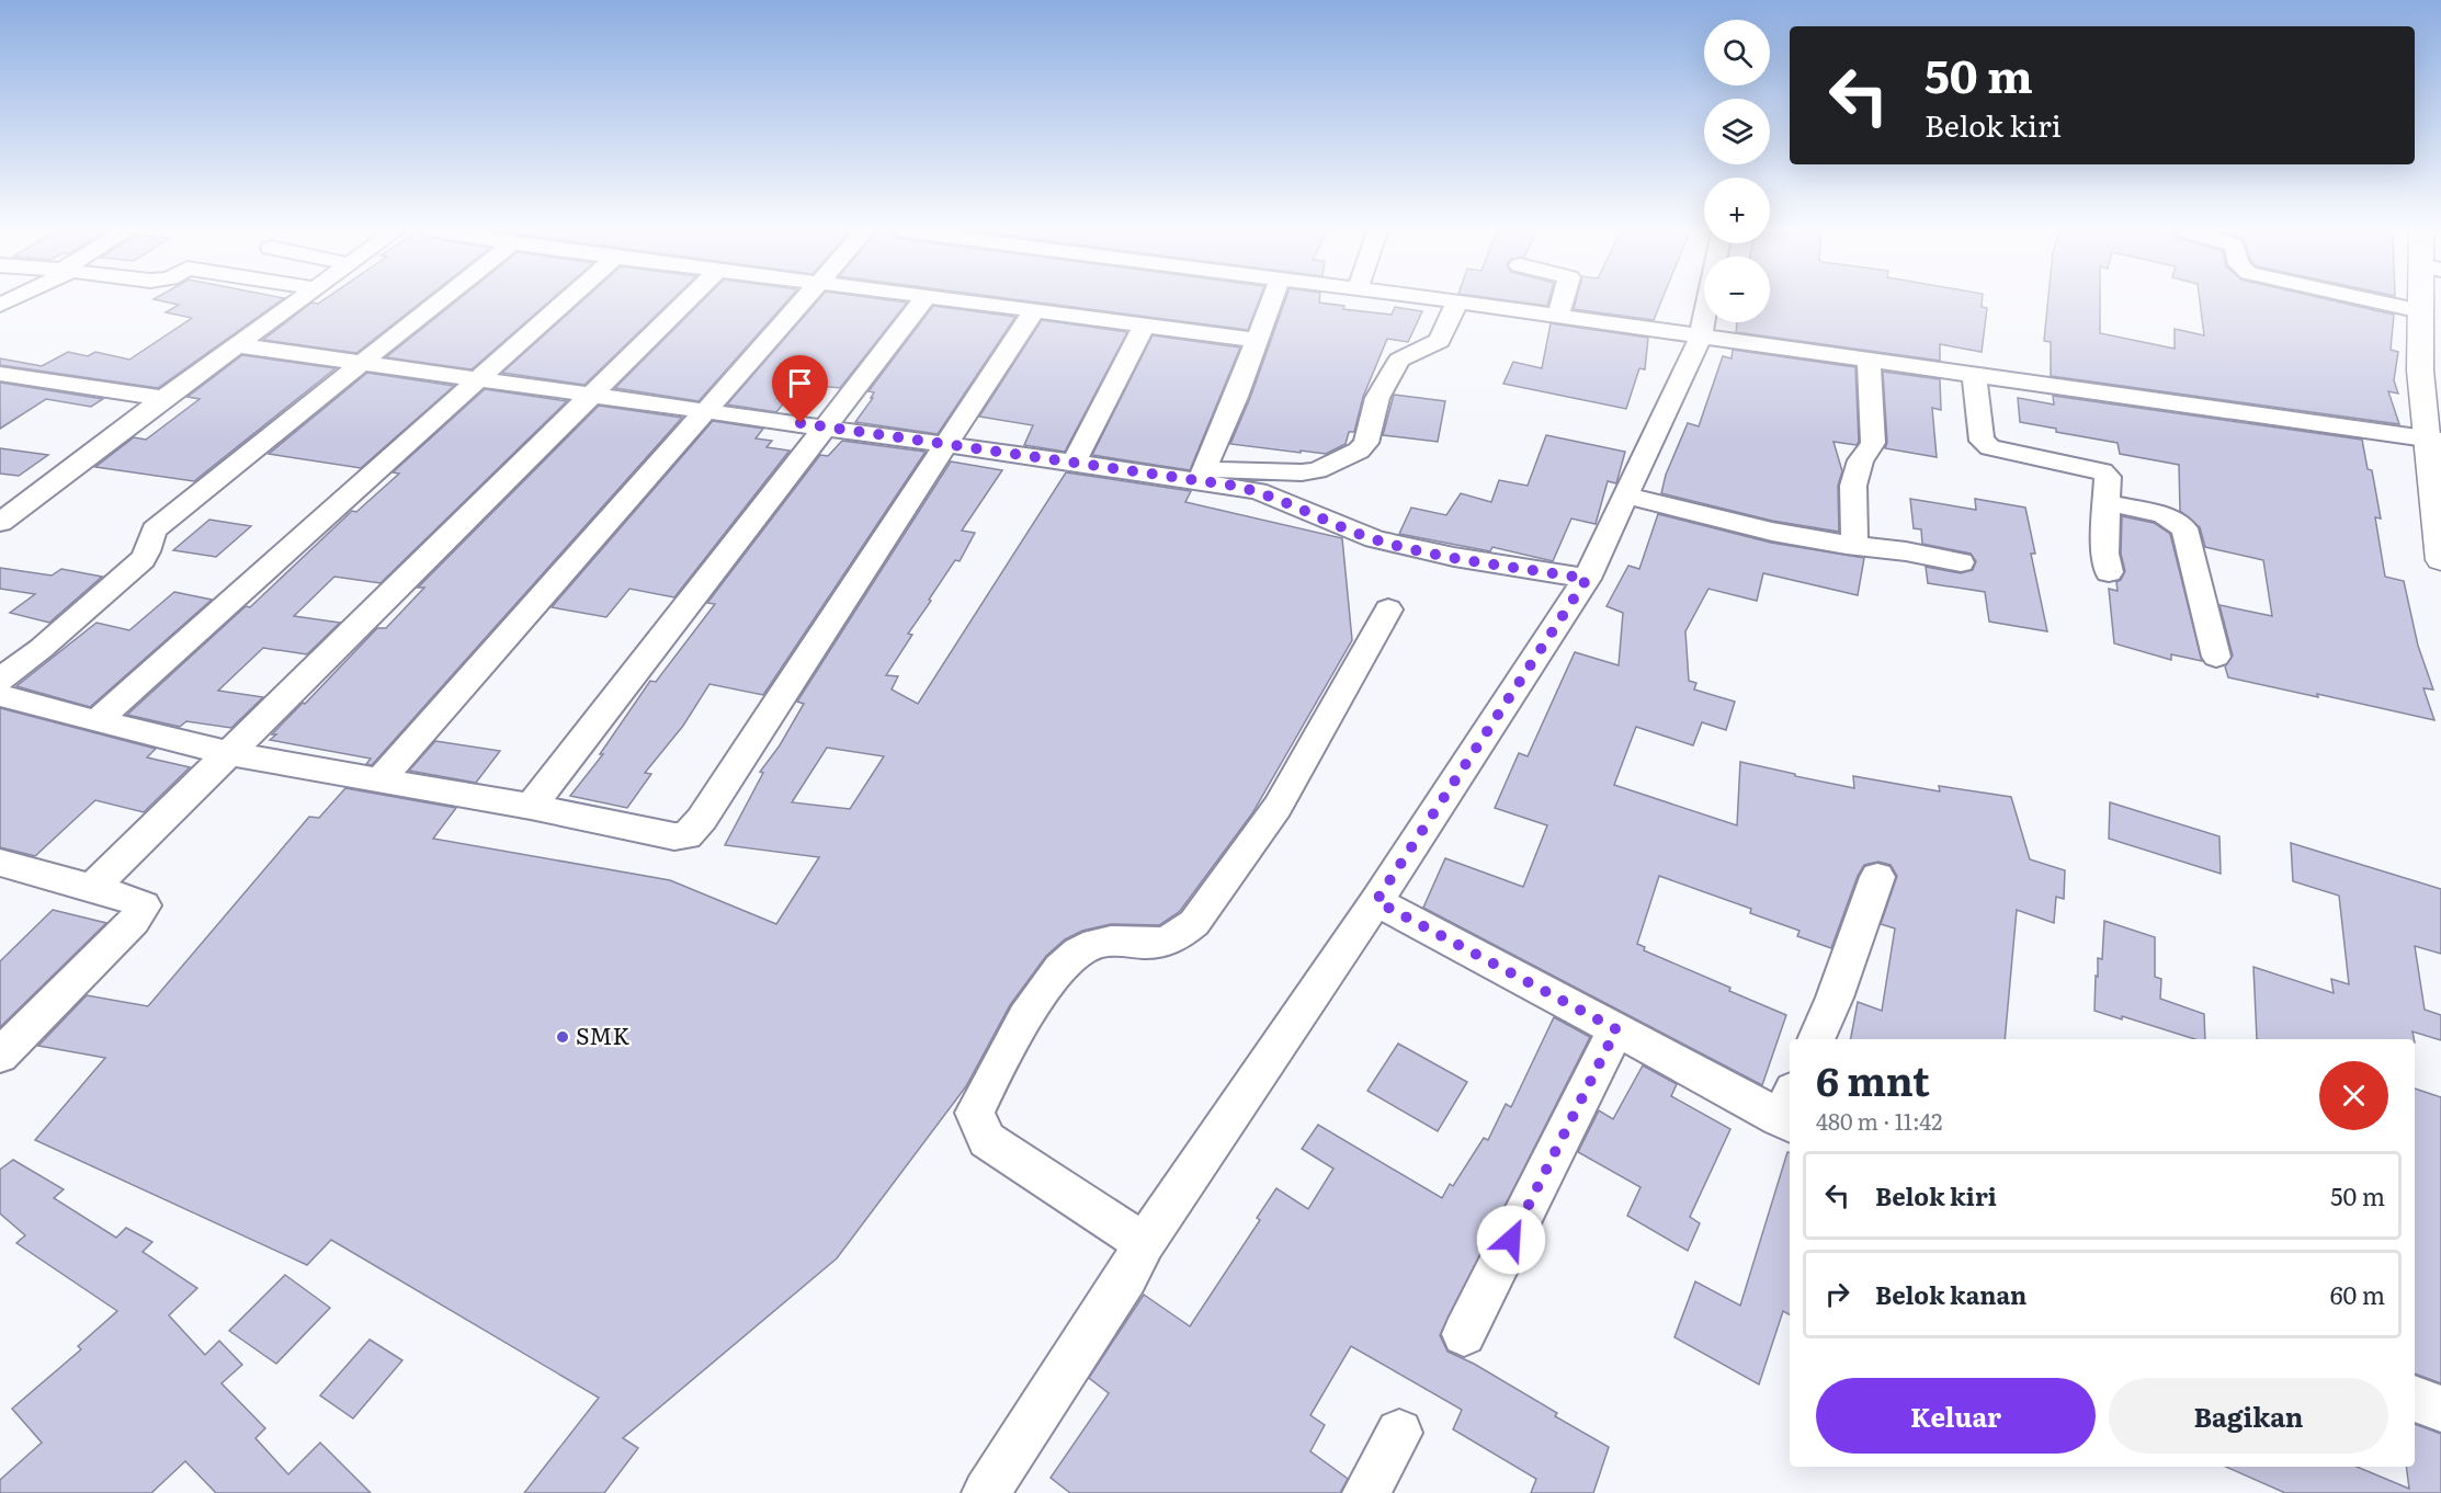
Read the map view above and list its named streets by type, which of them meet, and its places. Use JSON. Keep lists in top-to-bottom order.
{
  "places": ["SMK"],
  "page": {
    "map_buttons": ["+", "−"],
    "turn": ["50 m", "Belok kiri"],
    "heading": ["6 mnt", "480 m · 11:42"],
    "list": [
      {
        "name": "Belok kiri",
        "value": "50 m"
      },
      {
        "name": "Belok kanan",
        "value": "60 m"
      }
    ],
    "buttons": ["Keluar", "Bagikan"]
  }
}
